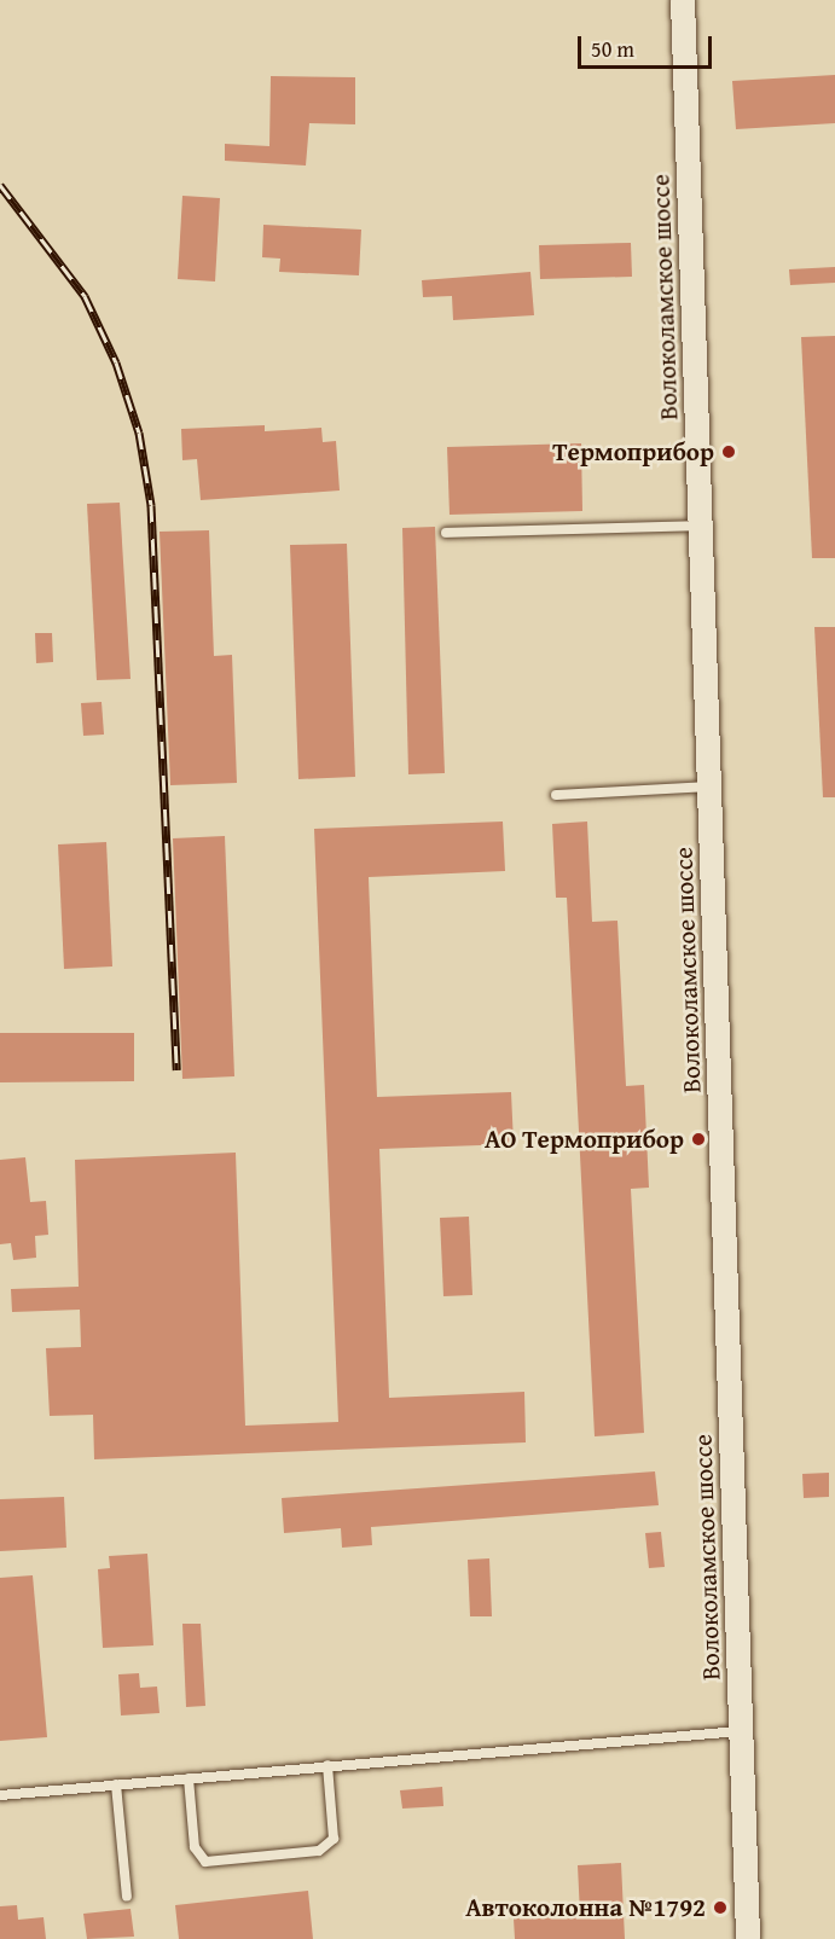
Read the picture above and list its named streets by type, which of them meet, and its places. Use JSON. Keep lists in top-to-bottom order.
{
  "streets": {
    "street": ["Волоколамское шоссе"]
  },
  "places": ["Термоприбор", "АО Термоприбор", "Автоколонна №1792"],
  "scale_bar": "50 m"
}
